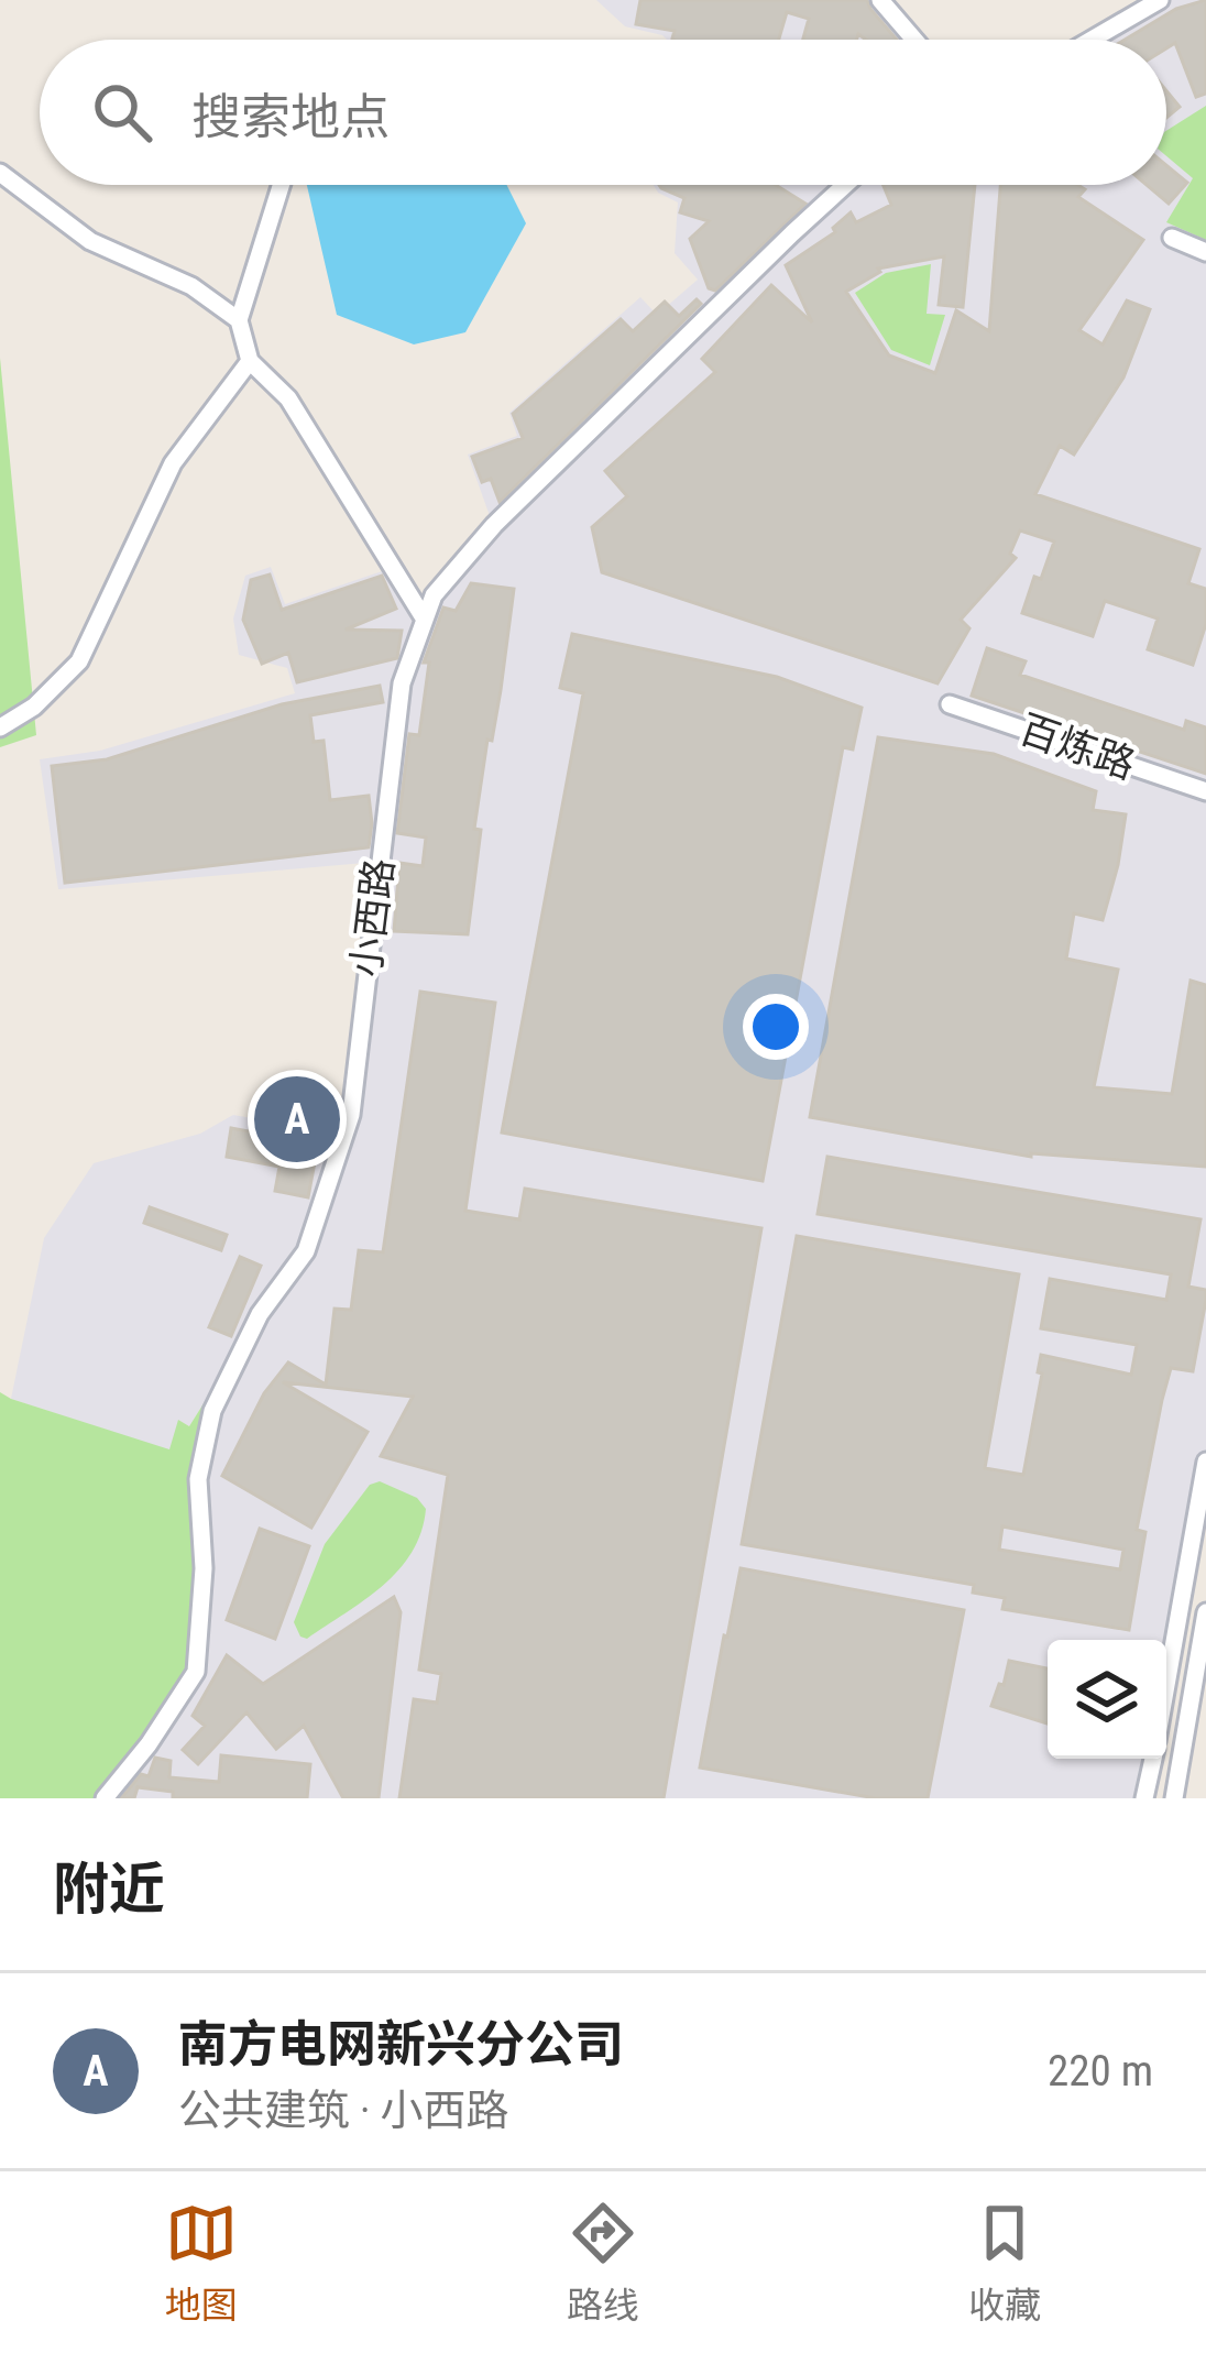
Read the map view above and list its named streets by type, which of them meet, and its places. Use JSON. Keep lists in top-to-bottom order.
{
  "streets": {
    "street": ["百炼路", "小西路"]
  },
  "page": {
    "search": "搜索地点",
    "pins": "A",
    "heading": "附近",
    "list": [
      {
        "mark": "A",
        "name": "南方电网新兴分公司",
        "note": "公共建筑 · 小西路",
        "value": "220 m"
      }
    ],
    "nav": ["地图", "路线", "收藏"]
  }
}
